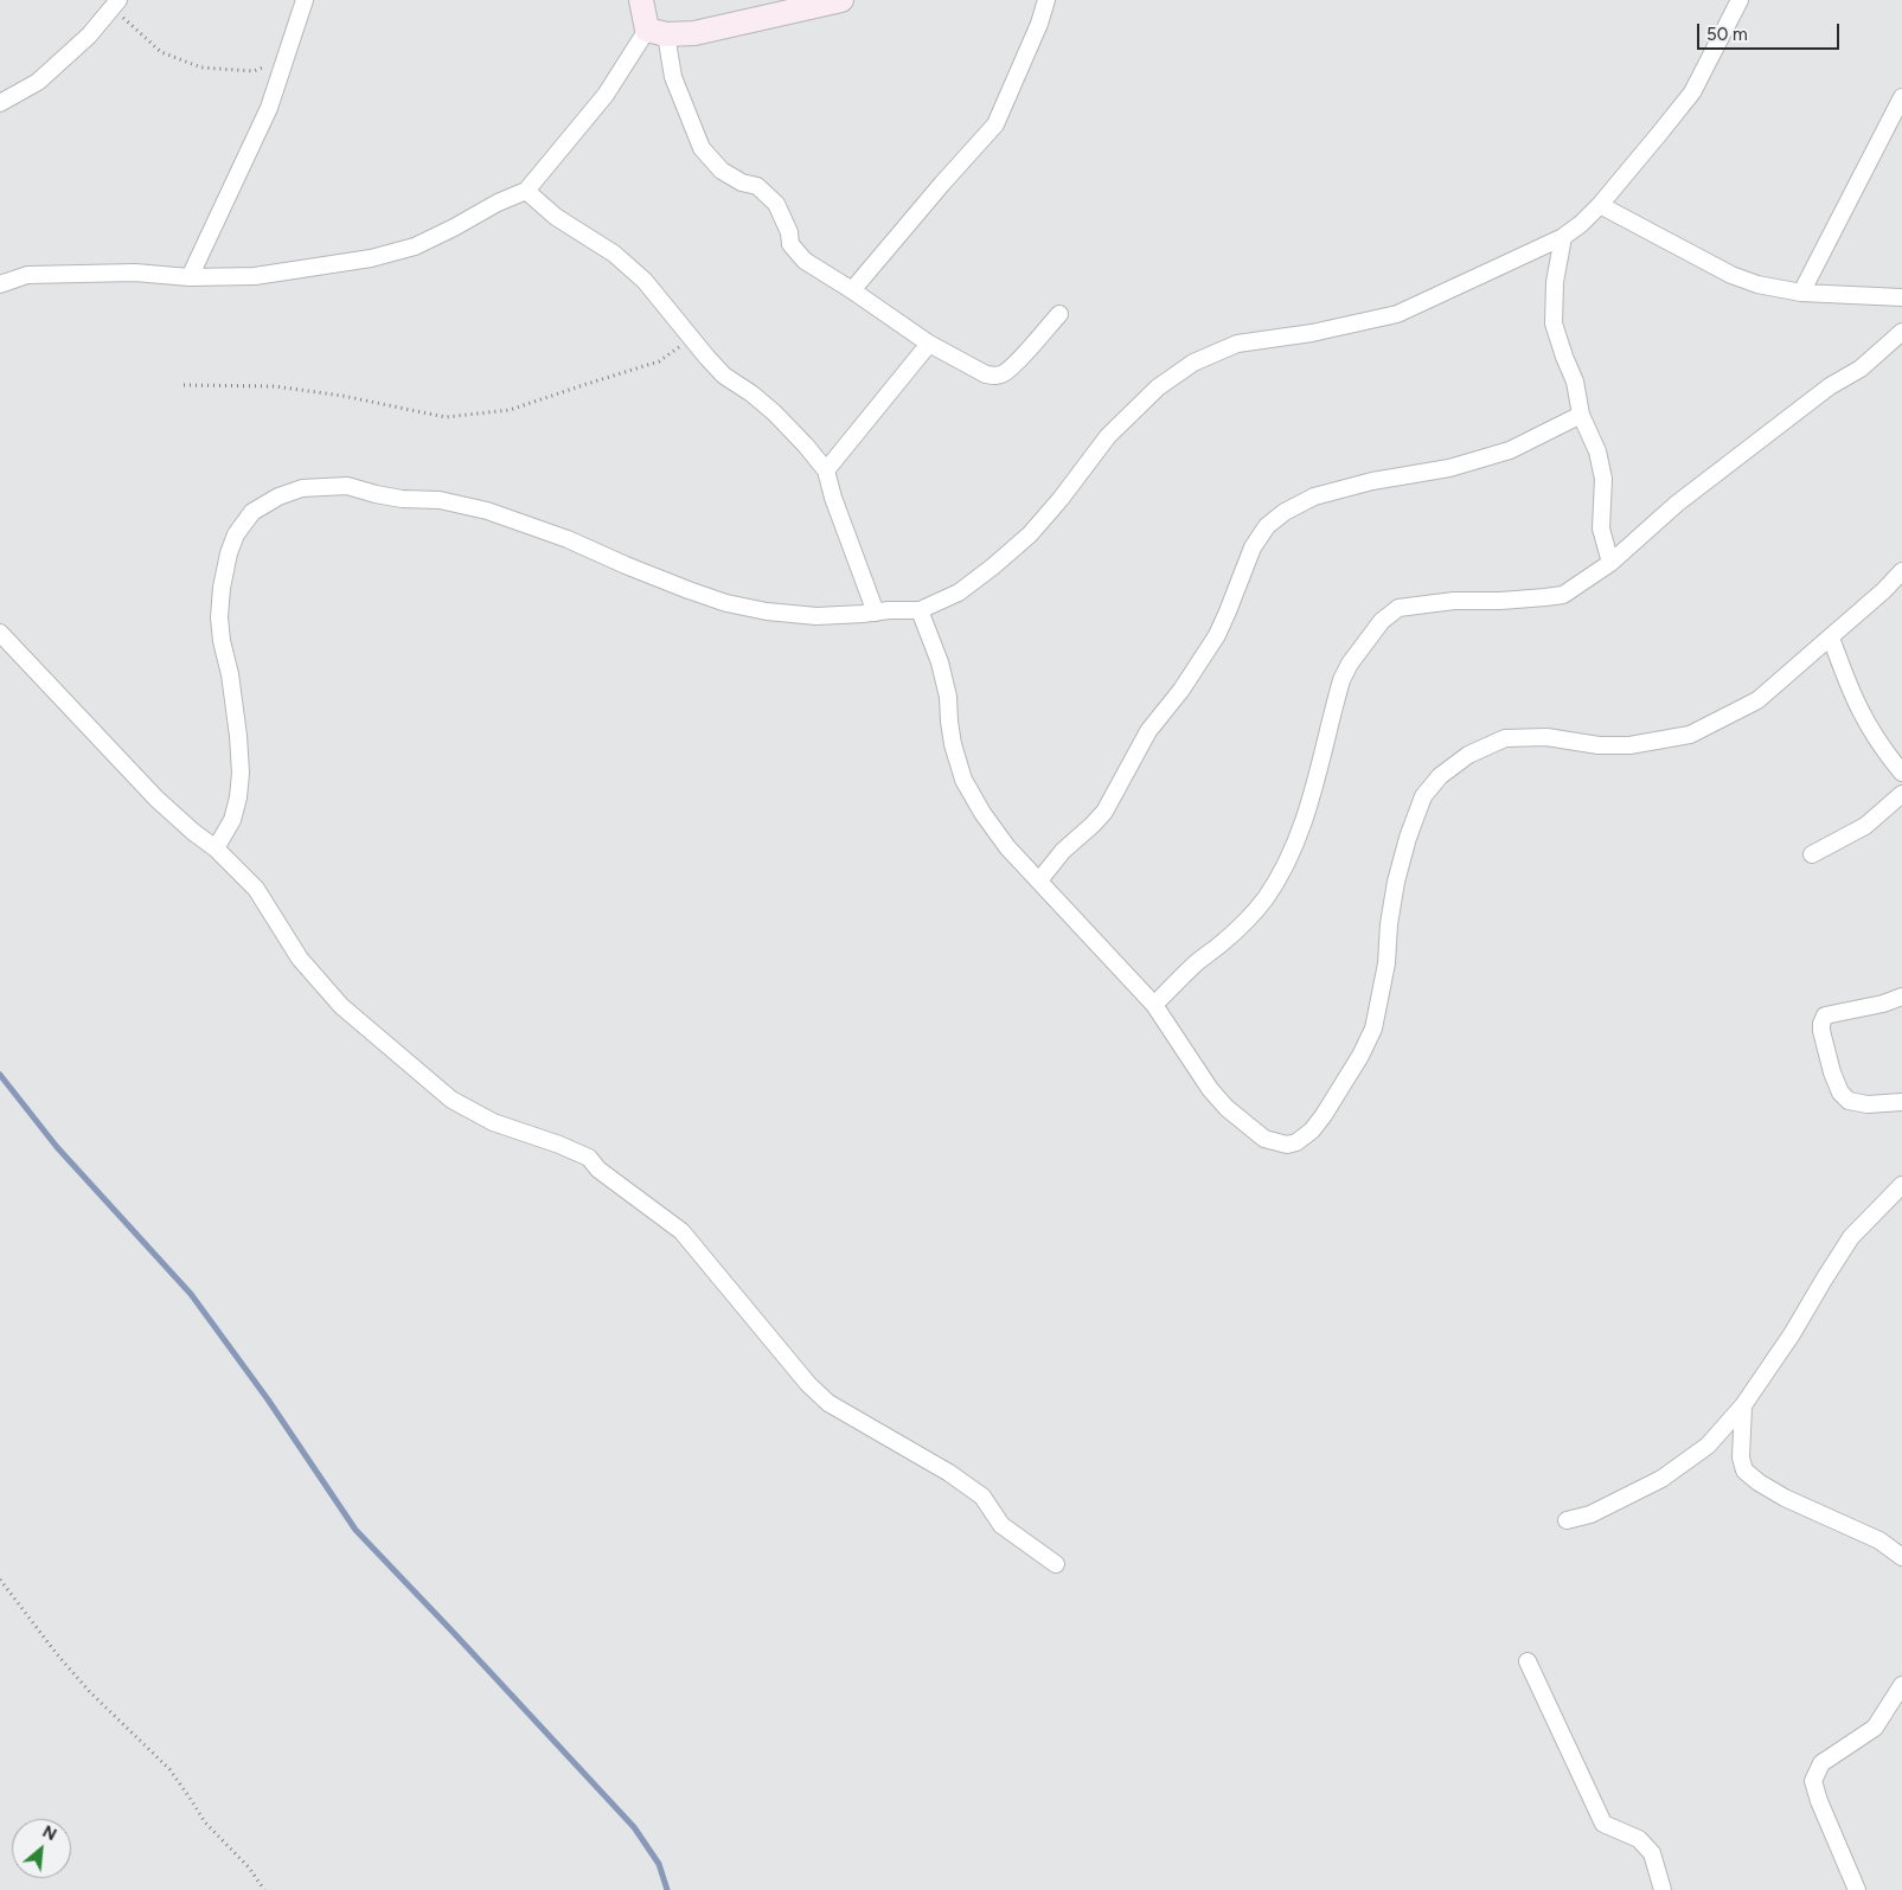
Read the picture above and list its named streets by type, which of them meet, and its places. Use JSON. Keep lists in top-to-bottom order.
{
  "scale_bar": "50 m",
  "north": "top right"
}
